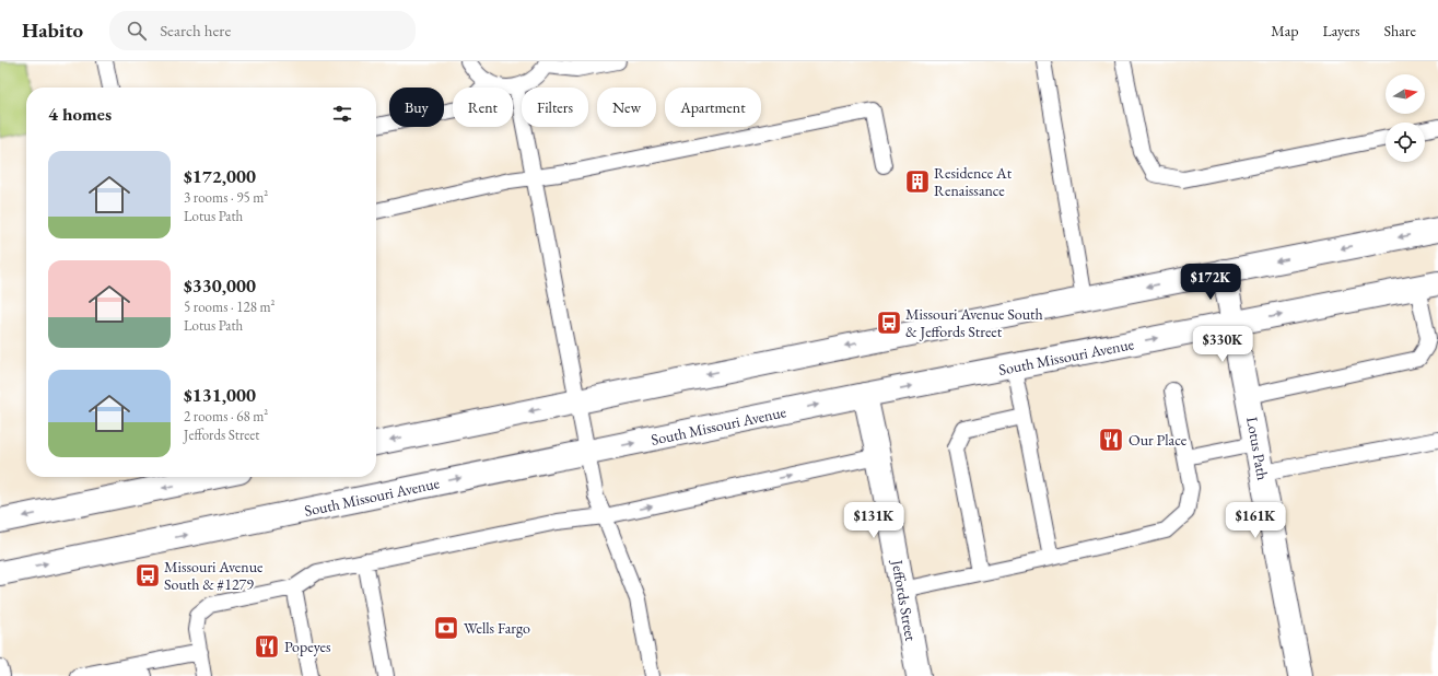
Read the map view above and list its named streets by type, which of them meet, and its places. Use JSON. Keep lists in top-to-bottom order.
{
  "streets": {
    "main road": ["South Missouri Avenue", "Lotus Path", "Jeffords Street"]
  },
  "crossings": [
    ["South Missouri Avenue", "Lotus Path"],
    ["South Missouri Avenue", "Jeffords Street"]
  ],
  "places": {
    "building": ["Residence At Renaissance"],
    "bus stop": ["Missouri Avenue South & Jeffords Street", "Missouri Avenue South & #1279"],
    "restaurant": ["Our Place", "Popeyes"],
    "bank": ["Wells Fargo"]
  },
  "north": "right",
  "page": {
    "header": "Habito",
    "search": "Search here",
    "nav": ["Map", "Layers", "Share"],
    "chip": [
      "Buy",
      "Rent",
      "Filters",
      "New",
      "Apartment"
    ],
    "heading": "4 homes",
    "list": [
      {
        "name": "$172,000",
        "note": "3 rooms · 95 m² · Lotus Path"
      },
      {
        "name": "$330,000",
        "note": "5 rooms · 128 m² · Lotus Path"
      },
      {
        "name": "$131,000",
        "note": "2 rooms · 68 m² · Jeffords Street"
      }
    ],
    "price": [
      "$172K",
      "$330K",
      "$131K",
      "$161K"
    ]
  }
}
